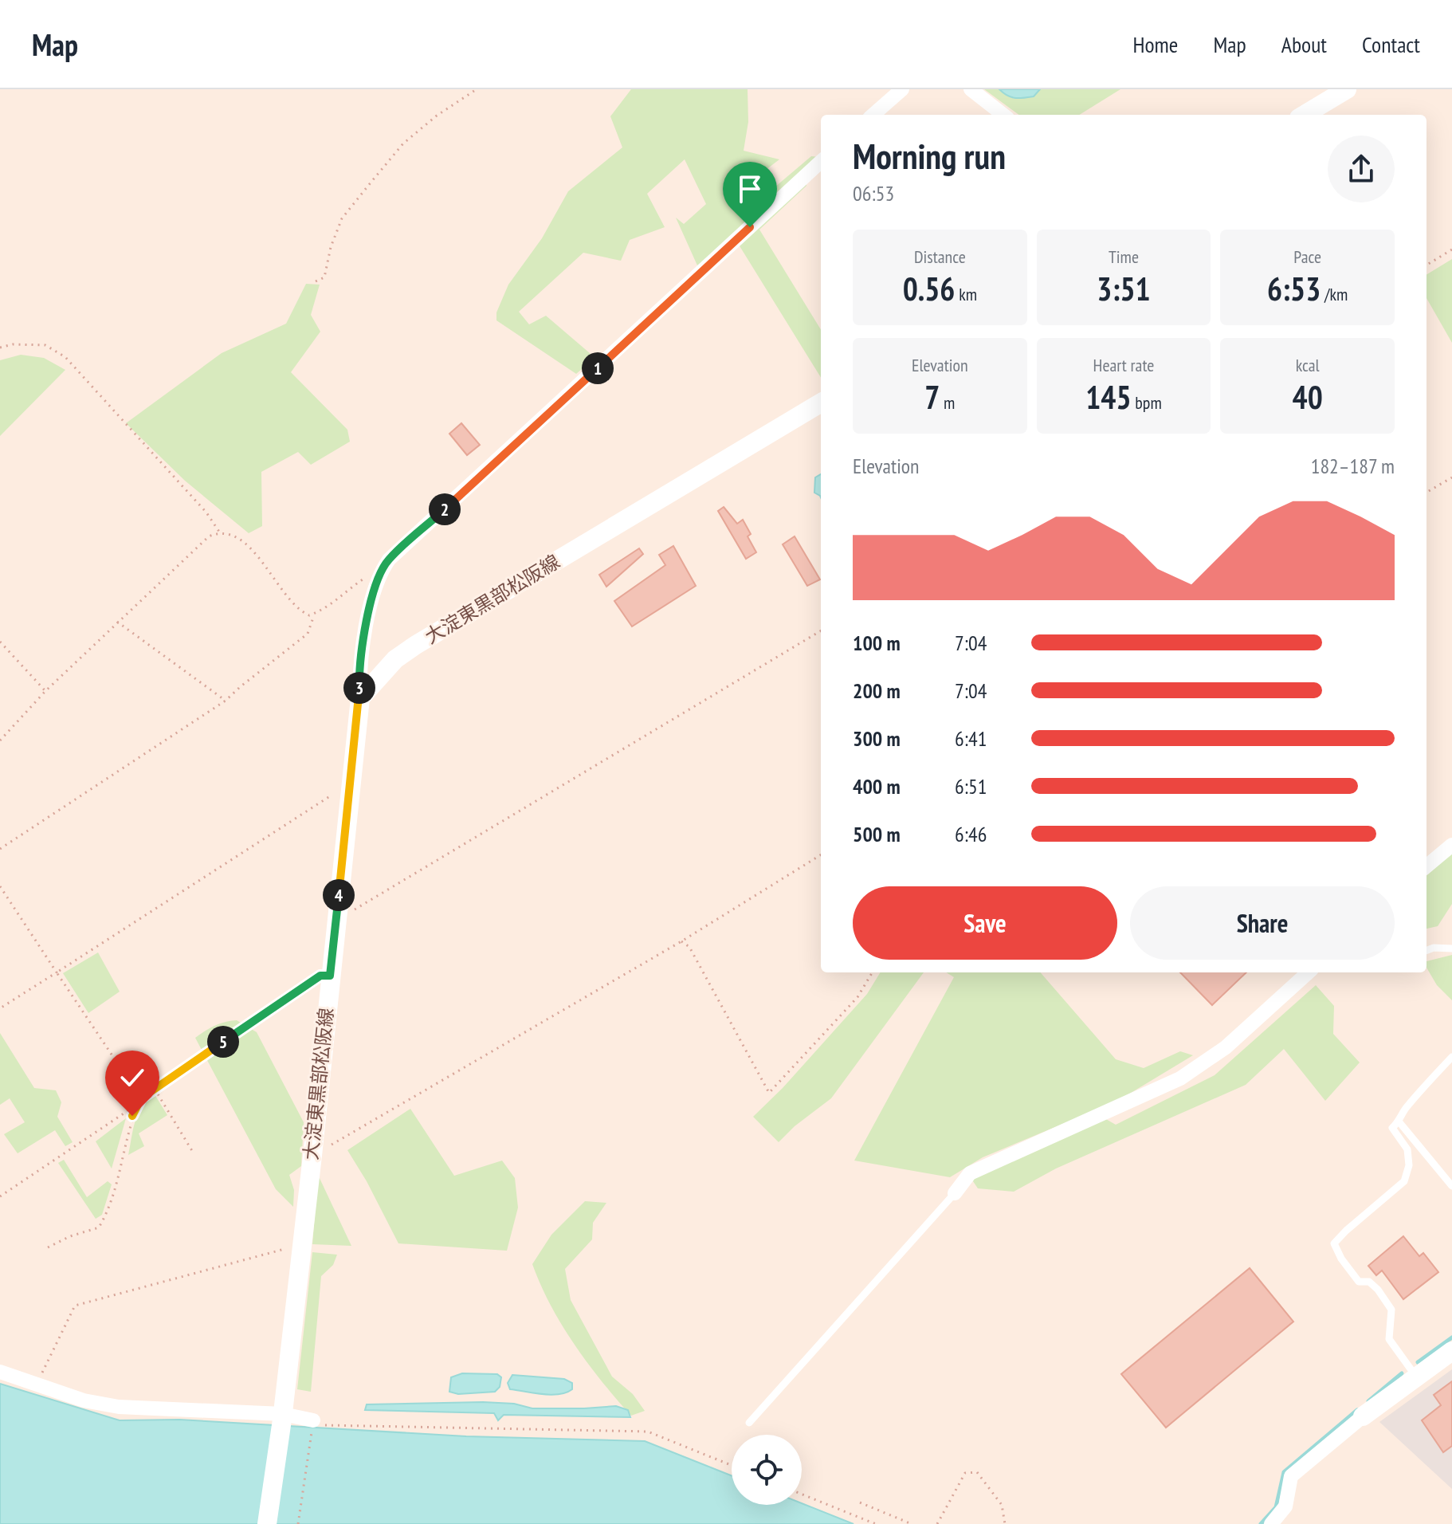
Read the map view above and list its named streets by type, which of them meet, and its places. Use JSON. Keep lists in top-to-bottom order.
{
  "streets": {
    "main road": ["大淀東黒部松阪線"]
  },
  "page": {
    "header": "Map",
    "nav": [
      "Home",
      "Map",
      "About",
      "Contact"
    ],
    "heading": ["Morning run", "06:53"],
    "stats": [
      ["Distance", "0.56 km"],
      ["Time", "3:51"],
      ["Pace", "6:53 /km"],
      ["Elevation", "7 m"],
      ["Heart rate", "145 bpm"],
      ["kcal", "40"]
    ],
    "pins": [
      "1",
      "2",
      "3",
      "4",
      "5"
    ],
    "chart": ["Elevation", "182–187 m"],
    "list": [
      {
        "name": "100 m",
        "note": "7:04"
      },
      {
        "name": "200 m",
        "note": "7:04"
      },
      {
        "name": "300 m",
        "note": "6:41"
      },
      {
        "name": "400 m",
        "note": "6:51"
      },
      {
        "name": "500 m",
        "note": "6:46"
      }
    ],
    "buttons": ["Save", "Share"]
  }
}
